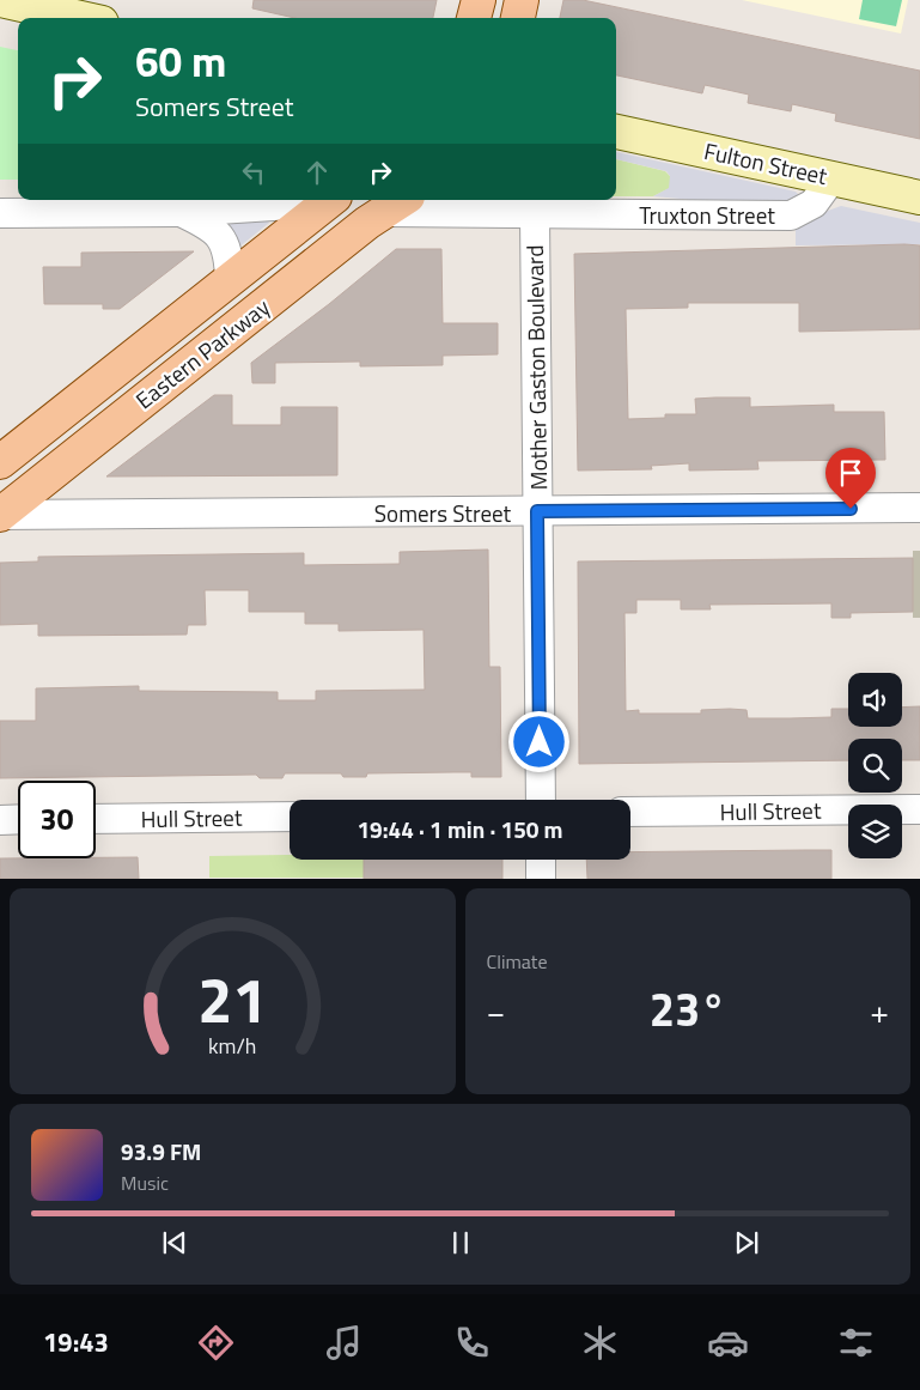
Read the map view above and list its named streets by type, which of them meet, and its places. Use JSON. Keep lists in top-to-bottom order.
{
  "streets": {
    "main road": ["Fulton Street", "Eastern Parkway"],
    "street": [
      "Truxton Street",
      "Mother Gaston Boulevard",
      "Somers Street",
      "Hull Street"
    ]
  },
  "crossings": [
    ["Fulton Street", "Truxton Street"],
    ["Truxton Street", "Eastern Parkway"],
    ["Truxton Street", "Mother Gaston Boulevard"],
    ["Eastern Parkway", "Somers Street"],
    ["Mother Gaston Boulevard", "Somers Street"]
  ],
  "page": {
    "turn": ["60 m", "Somers Street"],
    "limit": "30",
    "trip": "19:44 · 1 min · 150 m",
    "tile": "Climate",
    "heat": ["−", "23°", "+"],
    "song": ["93.9 FM", "Music"],
    "tabs": "19:43",
    "gauge": ["21", "km/h"]
  }
}
